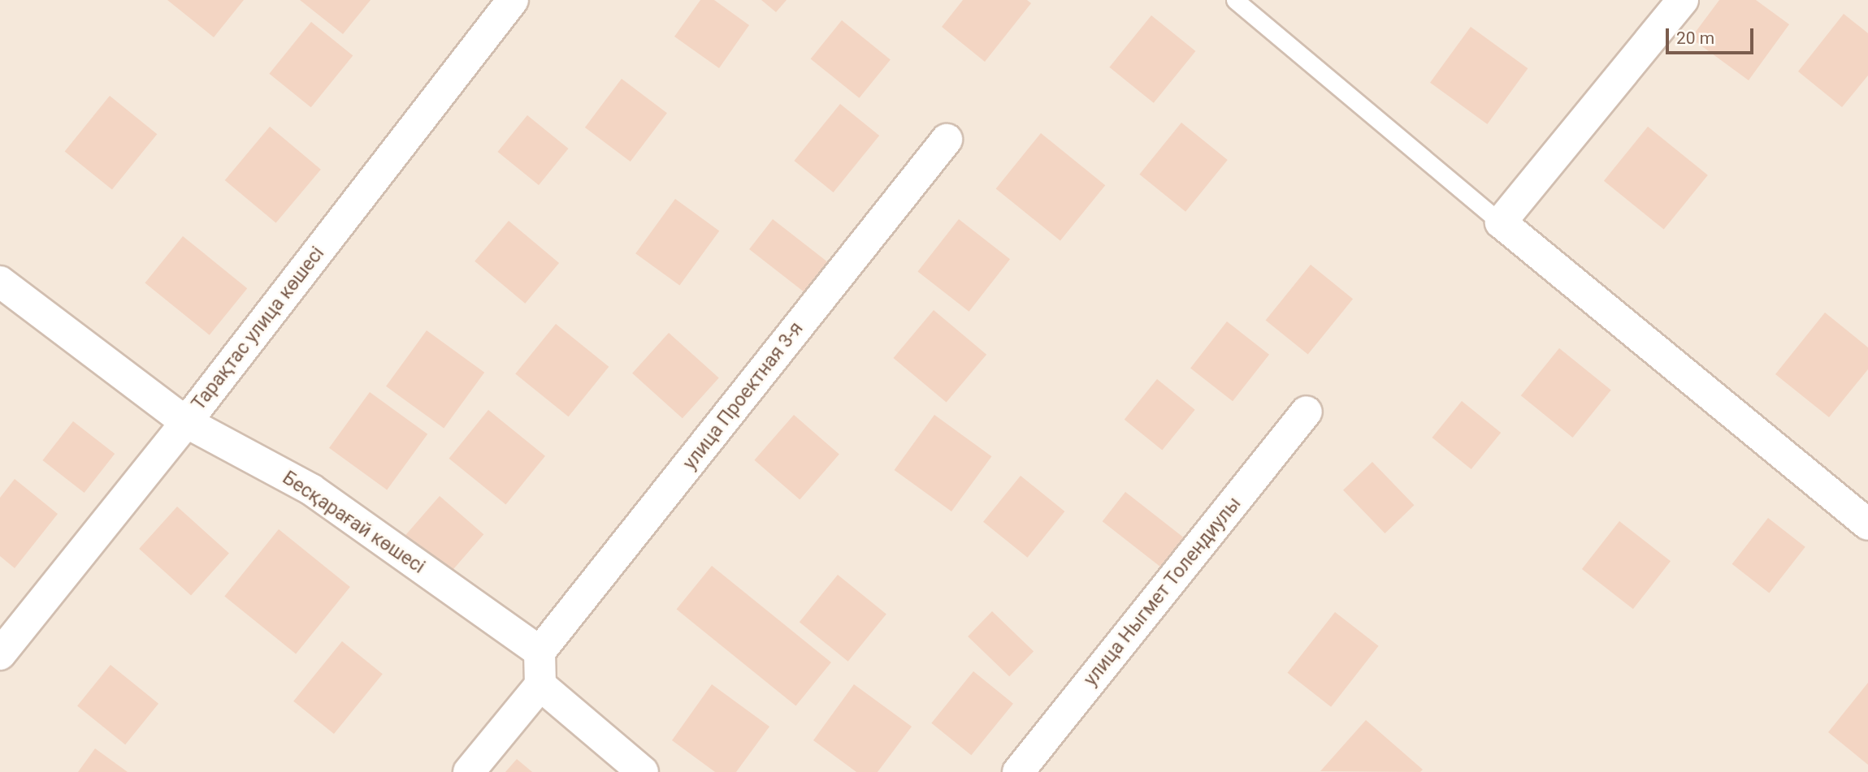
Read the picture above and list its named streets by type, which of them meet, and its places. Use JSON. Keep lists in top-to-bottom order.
{
  "streets": {
    "street": [
      "Тарақтас улица көшесі",
      "улица Проектная 3-я",
      "Бесқарағай көшесі",
      "улица Ныгмет Толендиулы"
    ]
  },
  "crossings": [
    ["Тарақтас улица көшесі", "Бесқарағай көшесі"],
    ["улица Проектная 3-я", "Бесқарағай көшесі"]
  ],
  "scale_bar": "20 m"
}
